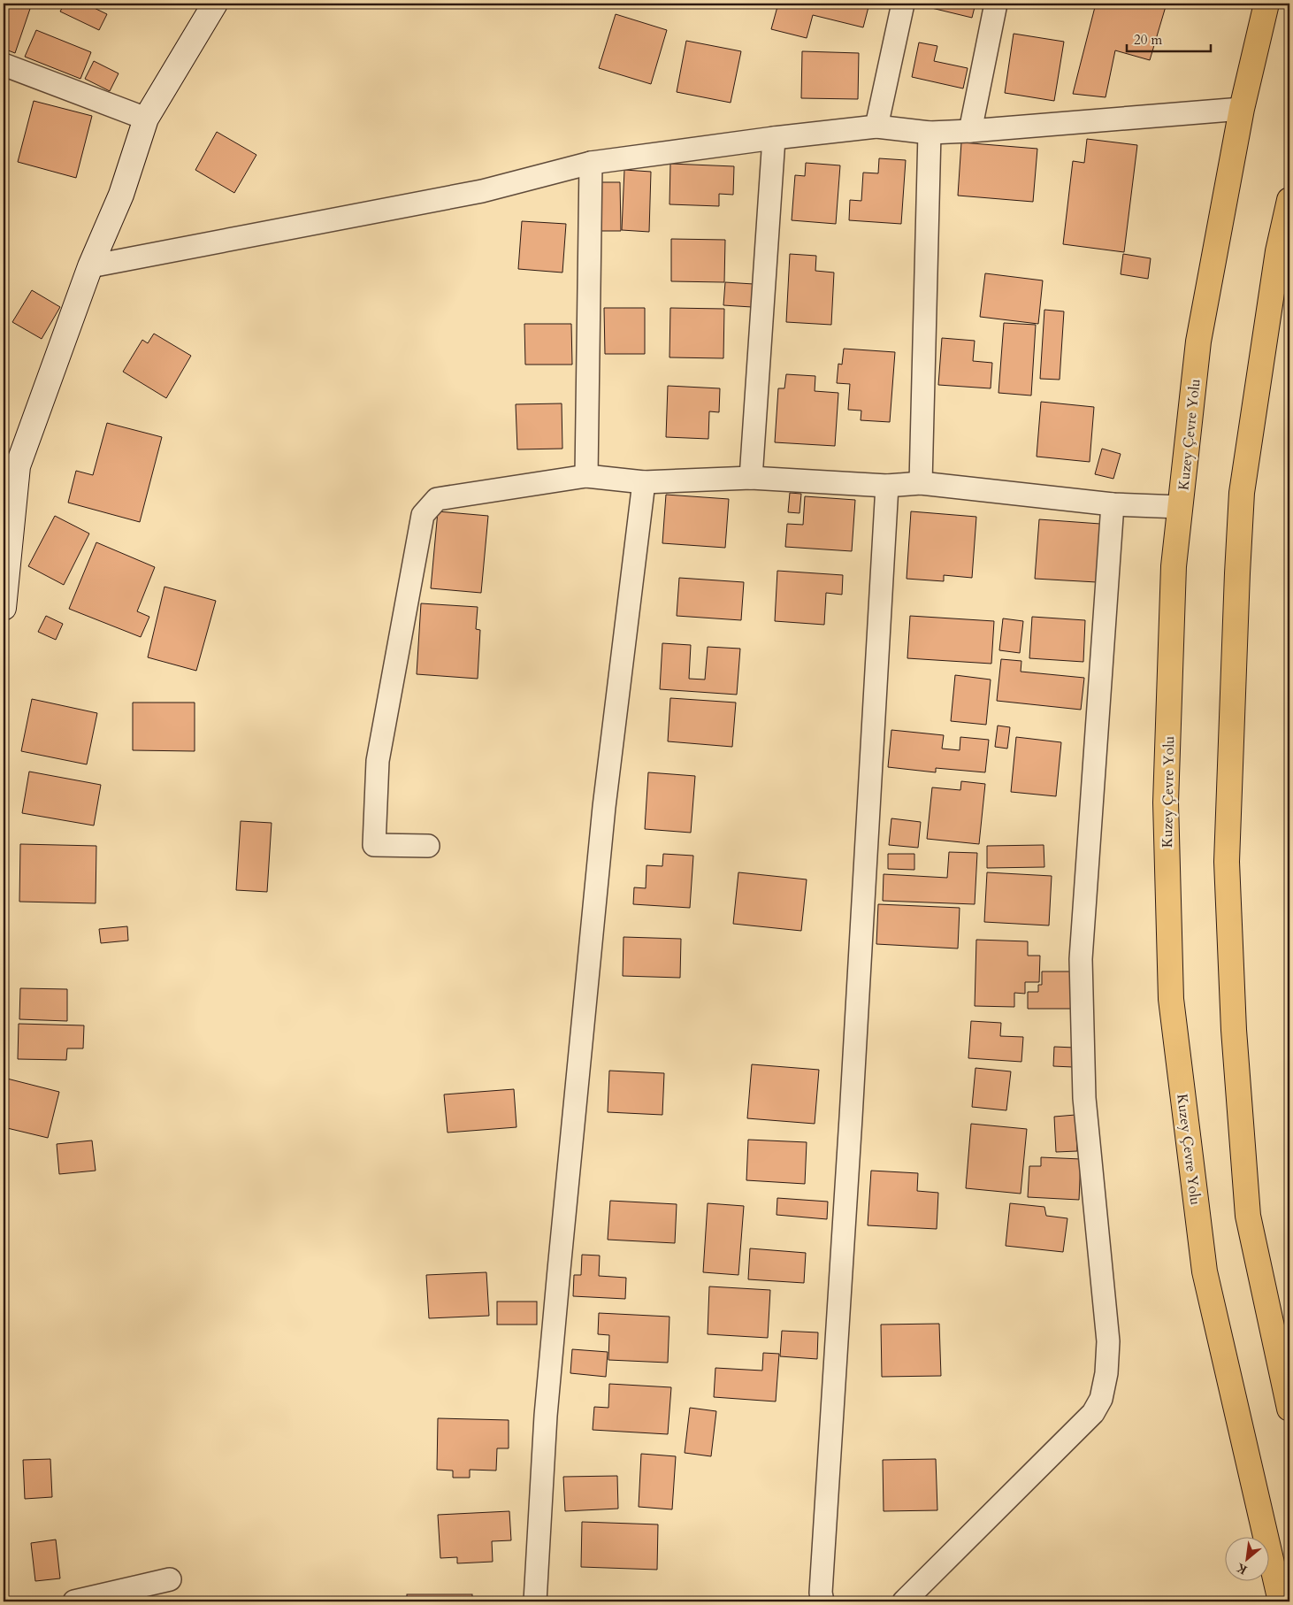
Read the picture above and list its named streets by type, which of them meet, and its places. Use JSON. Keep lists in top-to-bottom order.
{
  "streets": {
    "highway": ["Kuzey Çevre Yolu"]
  },
  "scale_bar": "20 m",
  "north": "bottom left"
}
